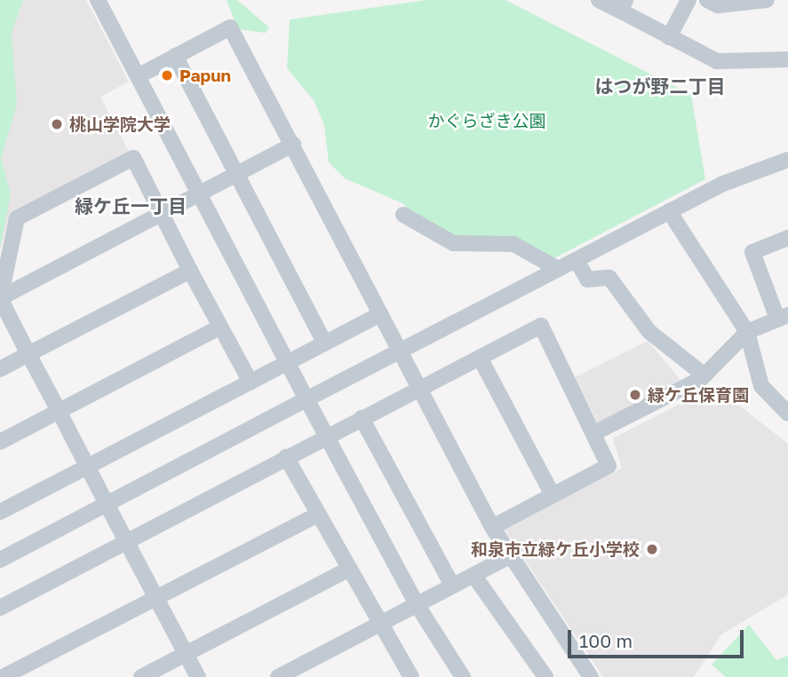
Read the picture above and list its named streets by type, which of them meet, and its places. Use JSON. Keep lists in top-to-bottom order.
{
  "districts": ["はつが野二丁目", "緑ケ丘一丁目"],
  "parks": ["かぐらざき公園"],
  "places": [
    "Papun",
    "桃山学院大学",
    "緑ケ丘保育園",
    "和泉市立緑ケ丘小学校"
  ],
  "scale_bar": "100 m"
}
